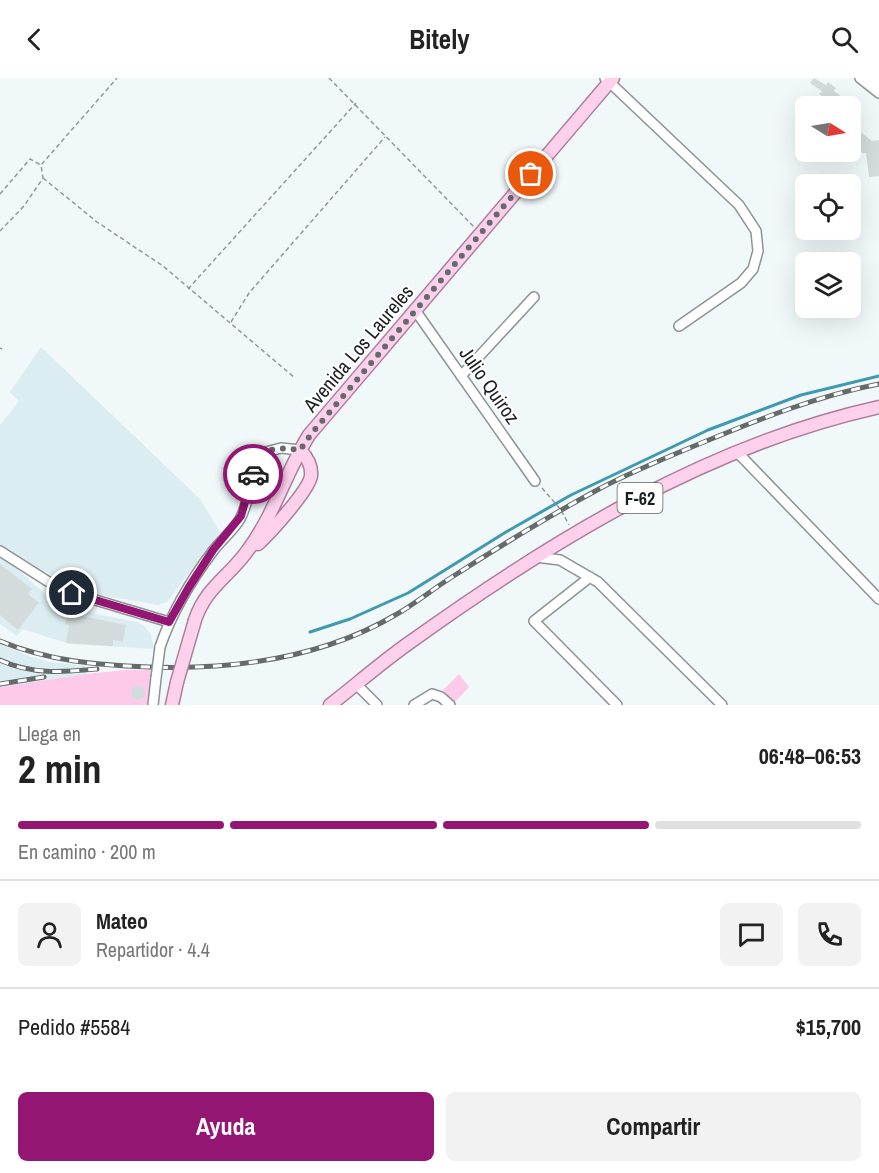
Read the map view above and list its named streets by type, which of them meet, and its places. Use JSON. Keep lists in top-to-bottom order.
{
  "streets": {
    "main road": ["Avenida Los Laureles", "F-62"],
    "street": ["Julio Quiroz"]
  },
  "crossings": [
    ["Avenida Los Laureles", "Julio Quiroz"]
  ],
  "north": "right",
  "page": {
    "header": "Bitely",
    "heading": ["2 min", "Llega en", "06:48–06:53"],
    "panel": [
      "Mateo",
      "Repartidor · 4.4",
      "Pedido #5584",
      "$15,700"
    ],
    "bar": "En camino · 200 m",
    "buttons": ["Ayuda", "Compartir"]
  }
}
